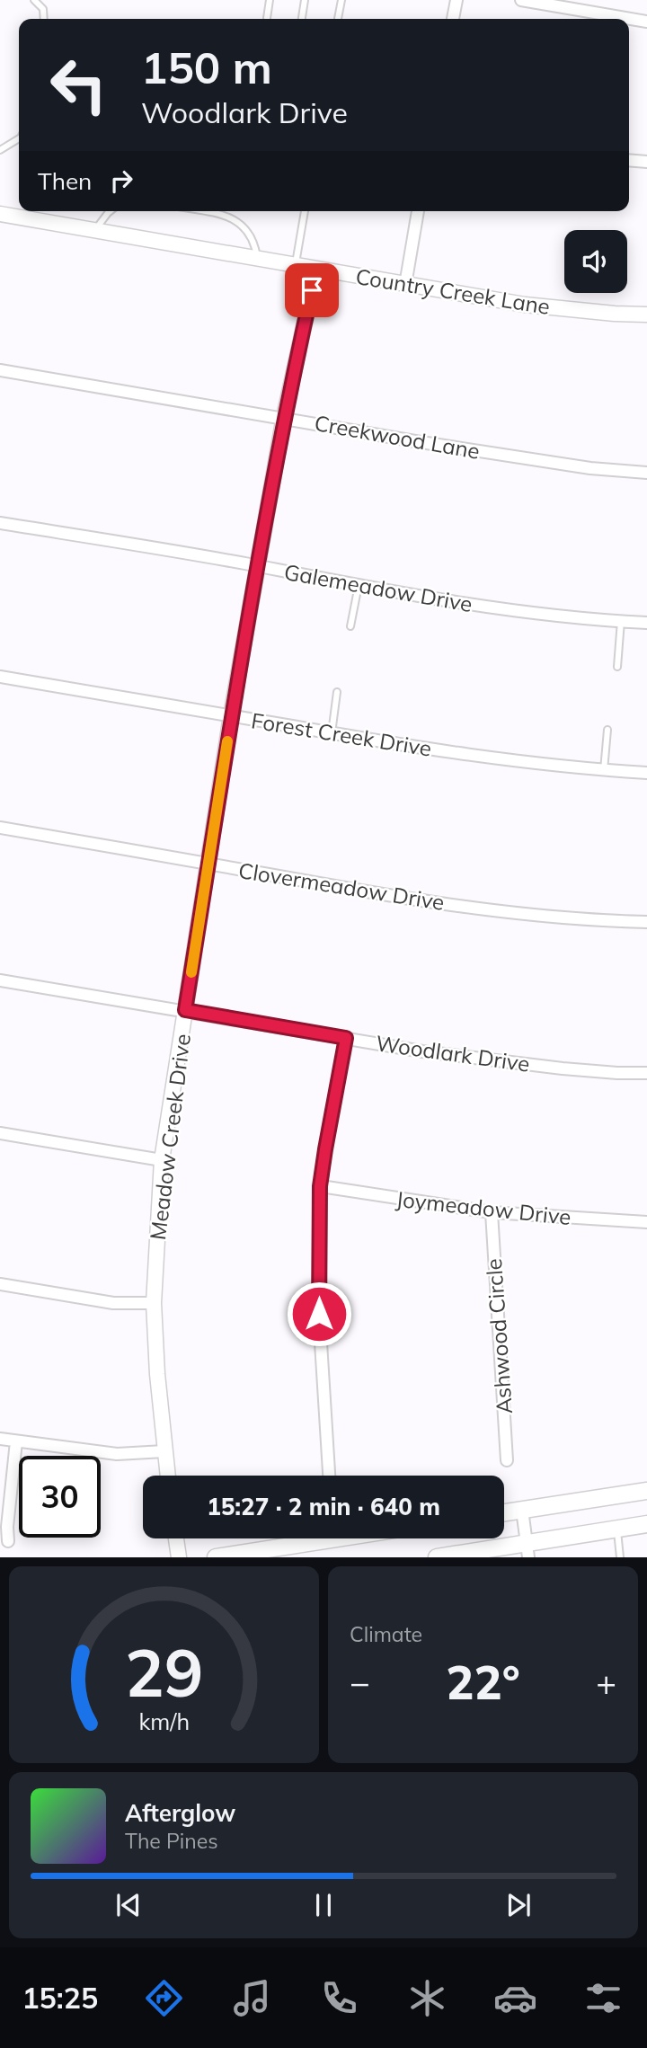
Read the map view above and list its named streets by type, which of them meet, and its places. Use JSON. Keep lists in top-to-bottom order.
{
  "streets": {
    "street": [
      "Country Creek Lane",
      "Creekwood Lane",
      "Galemeadow Drive",
      "Forest Creek Drive",
      "Clovermeadow Drive",
      "Woodlark Drive",
      "Meadow Creek Drive",
      "Joymeadow Drive",
      "Ashwood Circle"
    ]
  },
  "crossings": [
    ["Country Creek Lane", "Meadow Creek Drive"],
    ["Creekwood Lane", "Meadow Creek Drive"],
    ["Galemeadow Drive", "Meadow Creek Drive"],
    ["Forest Creek Drive", "Meadow Creek Drive"],
    ["Clovermeadow Drive", "Meadow Creek Drive"],
    ["Woodlark Drive", "Meadow Creek Drive"],
    ["Joymeadow Drive", "Ashwood Circle"]
  ],
  "page": {
    "turn": ["150 m", "Woodlark Drive"],
    "then": "Then",
    "limit": "30",
    "trip": "15:27 · 2 min · 640 m",
    "tile": "Climate",
    "heat": ["−", "22°", "+"],
    "song": ["Afterglow", "The Pines"],
    "tabs": "15:25",
    "gauge": ["29", "km/h"]
  }
}
